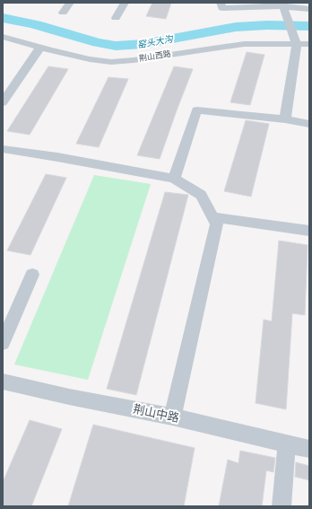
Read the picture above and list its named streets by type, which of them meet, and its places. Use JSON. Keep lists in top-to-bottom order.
{
  "streets": {
    "street": ["荆山西路", "荆山中路"]
  },
  "water": ["窑头大沟"]
}
